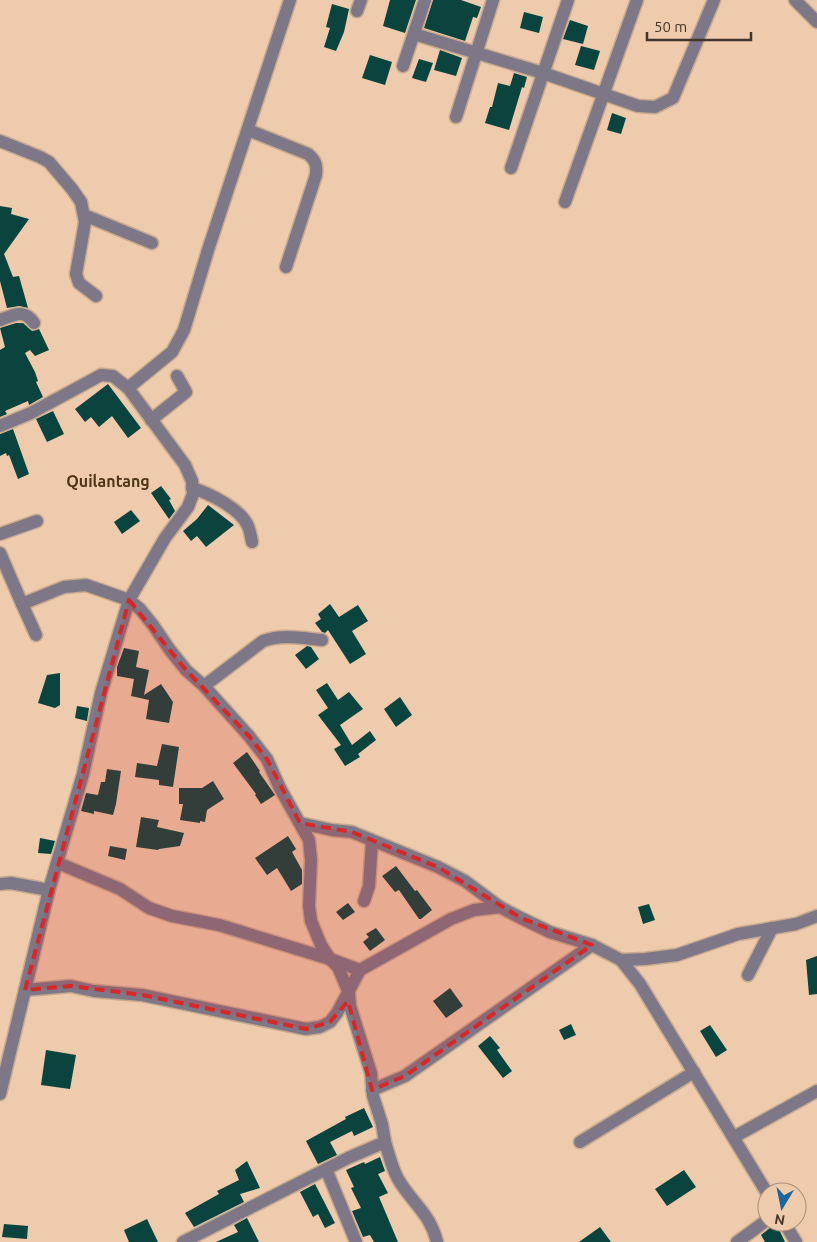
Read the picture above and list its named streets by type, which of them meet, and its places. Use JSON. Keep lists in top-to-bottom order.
{
  "districts": ["Quilantang"],
  "scale_bar": "50 m",
  "north": "bottom"
}
